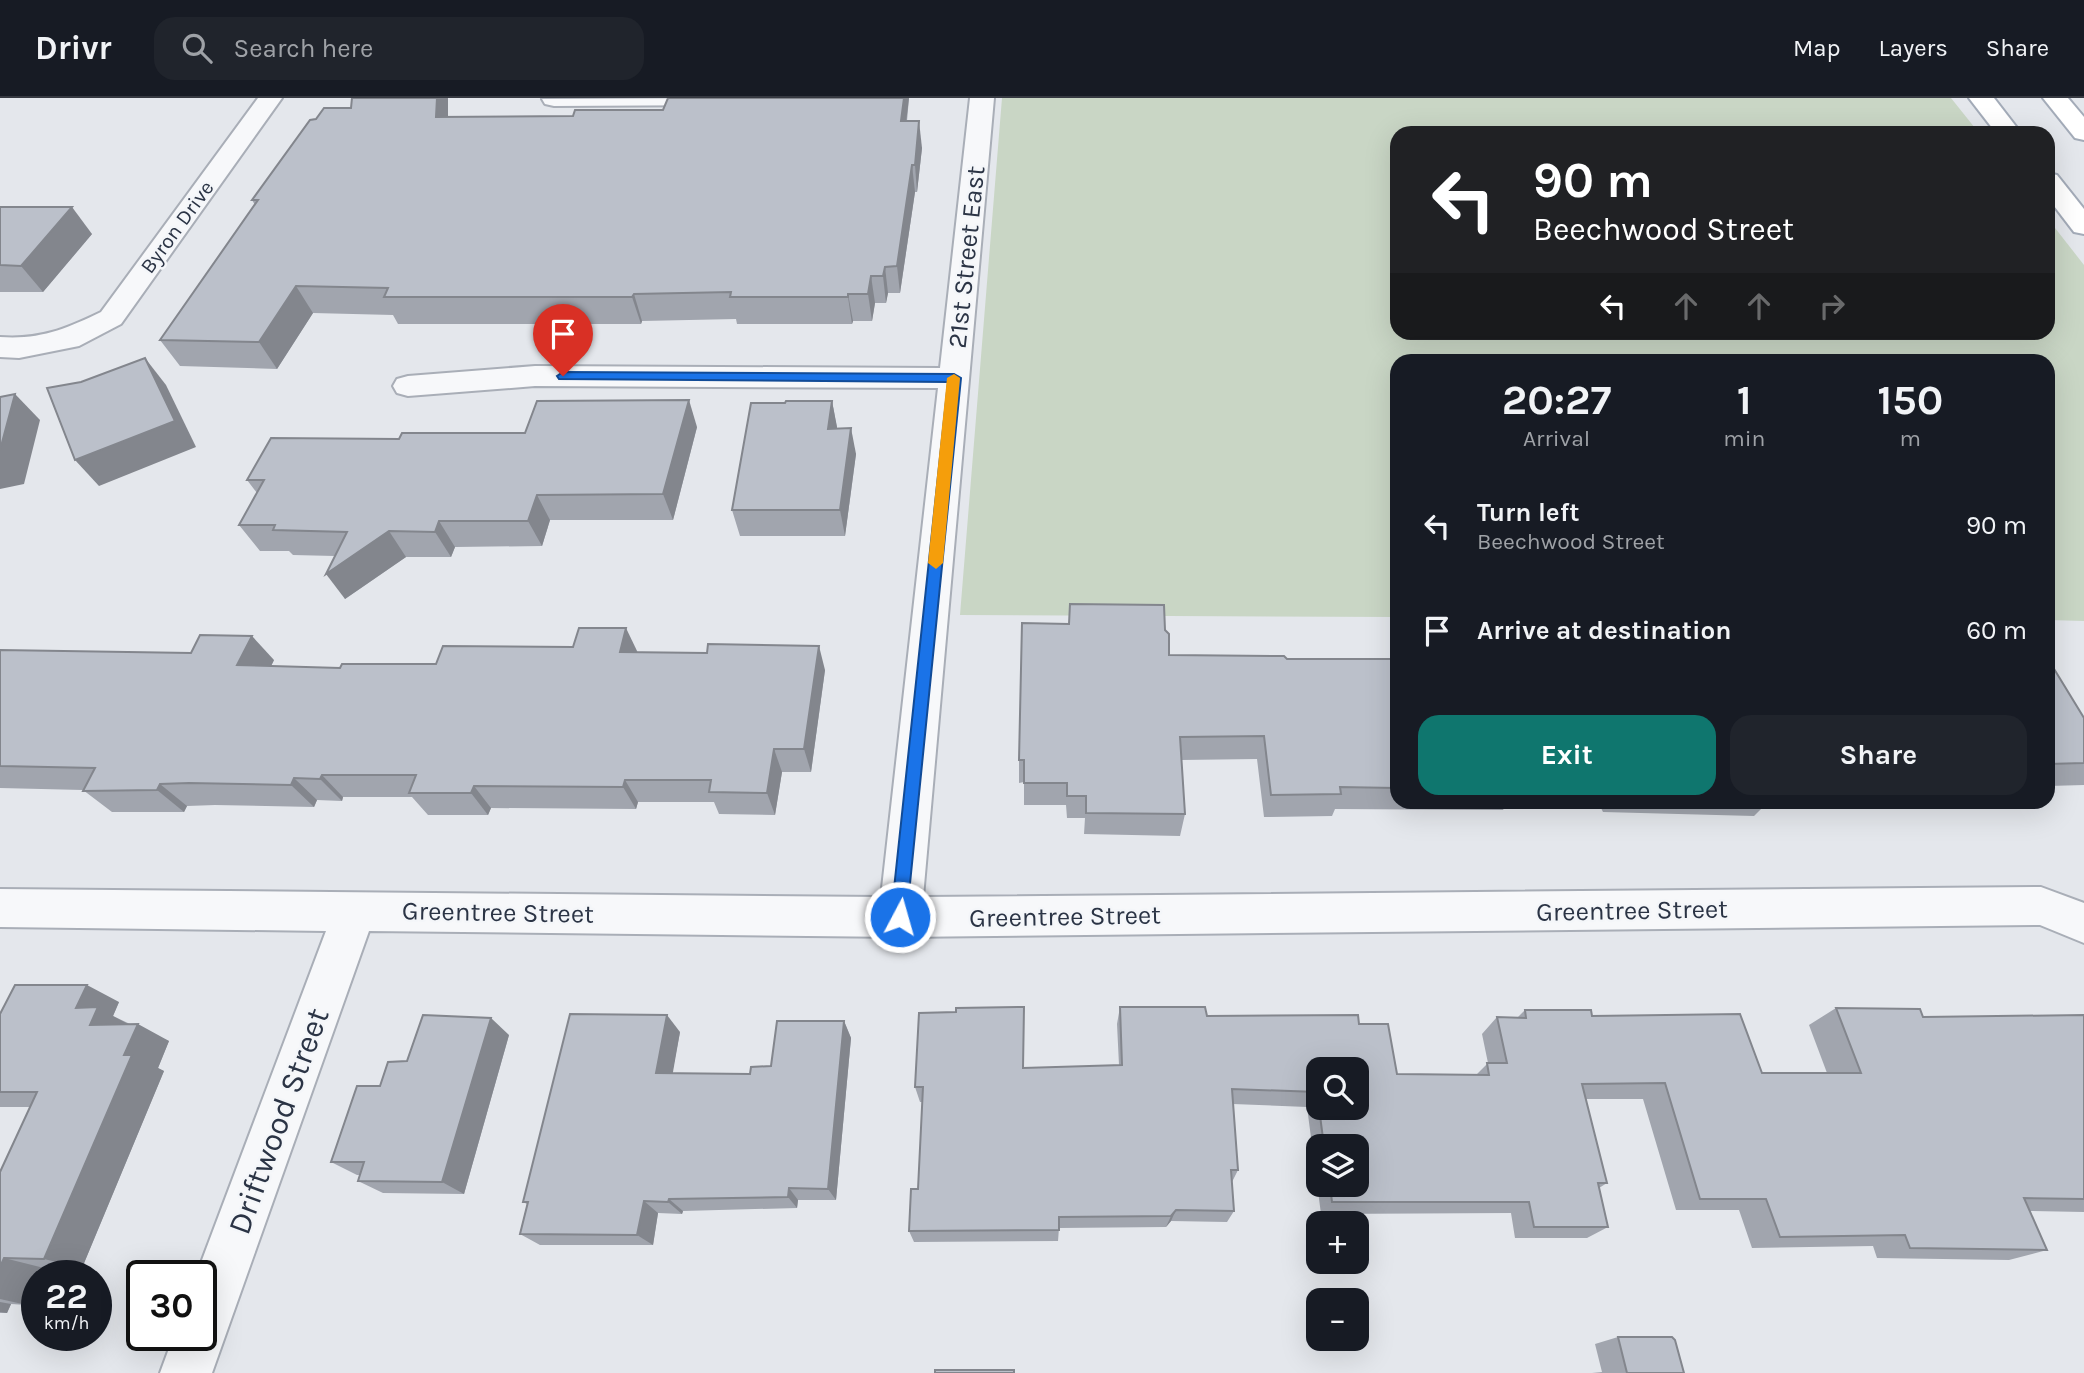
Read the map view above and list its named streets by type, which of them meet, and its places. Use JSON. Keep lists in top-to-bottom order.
{
  "streets": {
    "street": [
      "Byron Drive",
      "21st Street East",
      "Greentree Street",
      "Driftwood Street"
    ]
  },
  "crossings": [
    ["21st Street East", "Greentree Street"],
    ["Greentree Street", "Driftwood Street"]
  ],
  "page": {
    "header": "Drivr",
    "search": "Search here",
    "nav": ["Map", "Layers", "Share"],
    "turn": ["90 m", "Beechwood Street"],
    "eta": [
      "20:27",
      "Arrival",
      "1",
      "min",
      "150",
      "m"
    ],
    "list": [
      {
        "name": "Turn left",
        "note": "Beechwood Street",
        "value": "90 m"
      },
      {
        "name": "Arrive at destination",
        "value": "60 m"
      }
    ],
    "buttons": ["Exit", "Share"],
    "map_buttons": ["+", "−"],
    "speed": "22 km/h",
    "limit": "30"
  }
}
